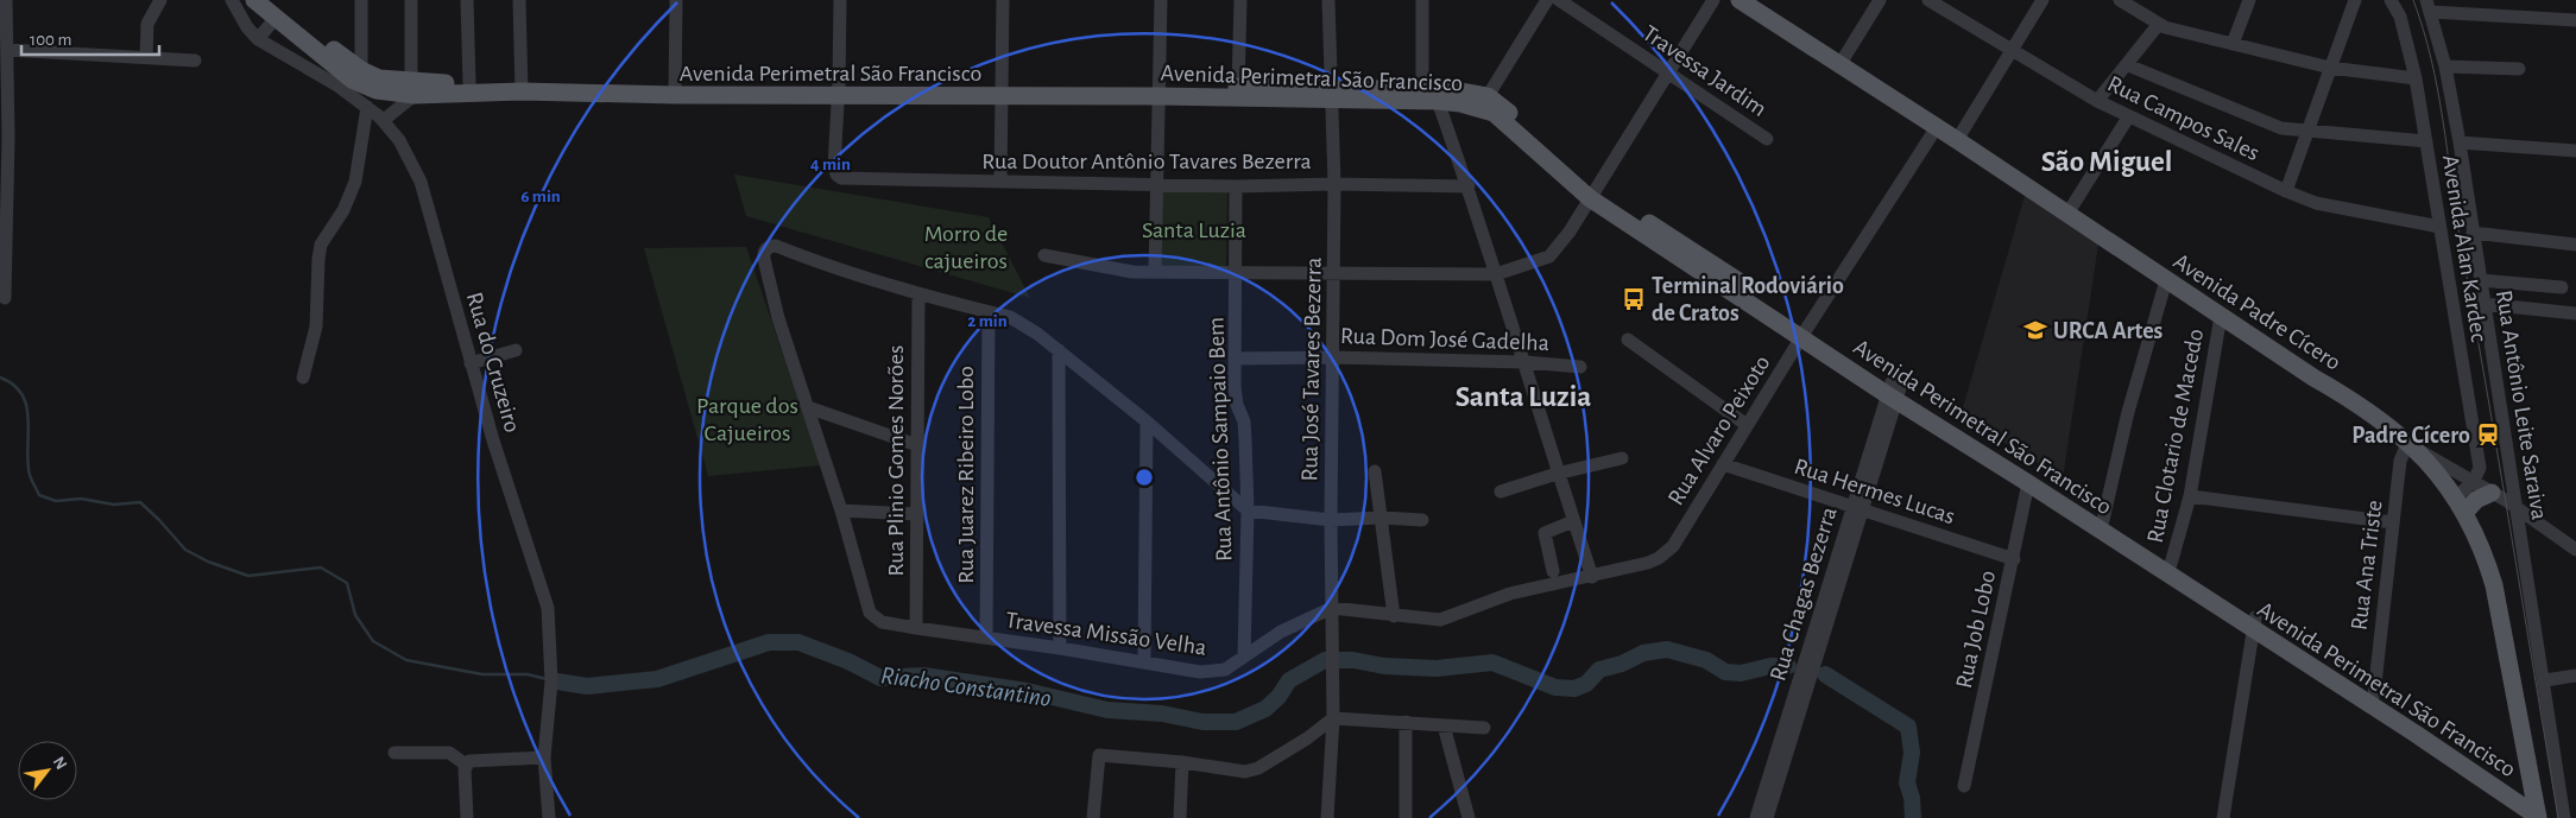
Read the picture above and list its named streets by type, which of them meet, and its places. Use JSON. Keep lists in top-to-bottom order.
{
  "streets": {
    "main road": ["Avenida Perimetral São Francisco", "Avenida Padre Cícero"],
    "street": [
      "Travessa Jardim",
      "Rua Campos Sales",
      "Rua Doutor Antônio Tavares Bezerra",
      "Avenida Alan Kardec",
      "Rua Dom José Gadelha",
      "Rua do Cruzeiro",
      "Rua José Tavares Bezerra",
      "Rua Antônio Leite Saraiva",
      "Rua Alvaro Peixoto",
      "Rua Clotario de Macedo",
      "Rua Antônio Sampaio Bem",
      "Rua Plinio Gomes Norões",
      "Rua Juarez Ribeiro Lobo",
      "Rua Hermes Lucas",
      "Rua Ana Triste",
      "Rua Chagas Bezerra",
      "Rua Job Lobo",
      "Travessa Missão Velha"
    ]
  },
  "crossings": [
    ["Avenida Perimetral São Francisco", "Rua Doutor Antônio Tavares Bezerra"],
    ["Avenida Perimetral São Francisco", "Avenida Padre Cícero"],
    ["Avenida Perimetral São Francisco", "Rua José Tavares Bezerra"],
    ["Avenida Perimetral São Francisco", "Rua Alvaro Peixoto"],
    ["Avenida Perimetral São Francisco", "Rua Clotario de Macedo"],
    ["Avenida Perimetral São Francisco", "Rua Ana Triste"],
    ["Avenida Perimetral São Francisco", "Rua Chagas Bezerra"],
    ["Avenida Perimetral São Francisco", "Rua Job Lobo"],
    ["Rua Campos Sales", "Avenida Alan Kardec"],
    ["Rua Doutor Antônio Tavares Bezerra", "Rua José Tavares Bezerra"],
    ["Rua Doutor Antônio Tavares Bezerra", "Rua Antônio Sampaio Bem"],
    ["Avenida Padre Cícero", "Rua Alvaro Peixoto"],
    ["Avenida Padre Cícero", "Rua Clotario de Macedo"],
    ["Avenida Padre Cícero", "Rua Ana Triste"],
    ["Rua Dom José Gadelha", "Rua José Tavares Bezerra"],
    ["Rua Dom José Gadelha", "Rua Antônio Sampaio Bem"],
    ["Rua José Tavares Bezerra", "Travessa Missão Velha"],
    ["Rua Alvaro Peixoto", "Rua Hermes Lucas"],
    ["Rua Antônio Sampaio Bem", "Travessa Missão Velha"],
    ["Rua Plinio Gomes Norões", "Travessa Missão Velha"],
    ["Rua Juarez Ribeiro Lobo", "Travessa Missão Velha"],
    ["Rua Hermes Lucas", "Rua Chagas Bezerra"],
    ["Rua Hermes Lucas", "Rua Job Lobo"]
  ],
  "districts": ["São Miguel", "Santa Luzia"],
  "water": ["Riacho Constantino"],
  "parks": ["Santa Luzia", "Morro de cajueiros", "Parque dos Cajueiros"],
  "places": {
    "bus stop": ["Terminal Rodoviário de Cratos"],
    "school or university": ["URCA Artes"],
    "station": ["Padre Cícero"]
  },
  "scale_bar": "100 m",
  "north": "top right",
  "rings": ["4 min", "6 min", "2 min"]
}
